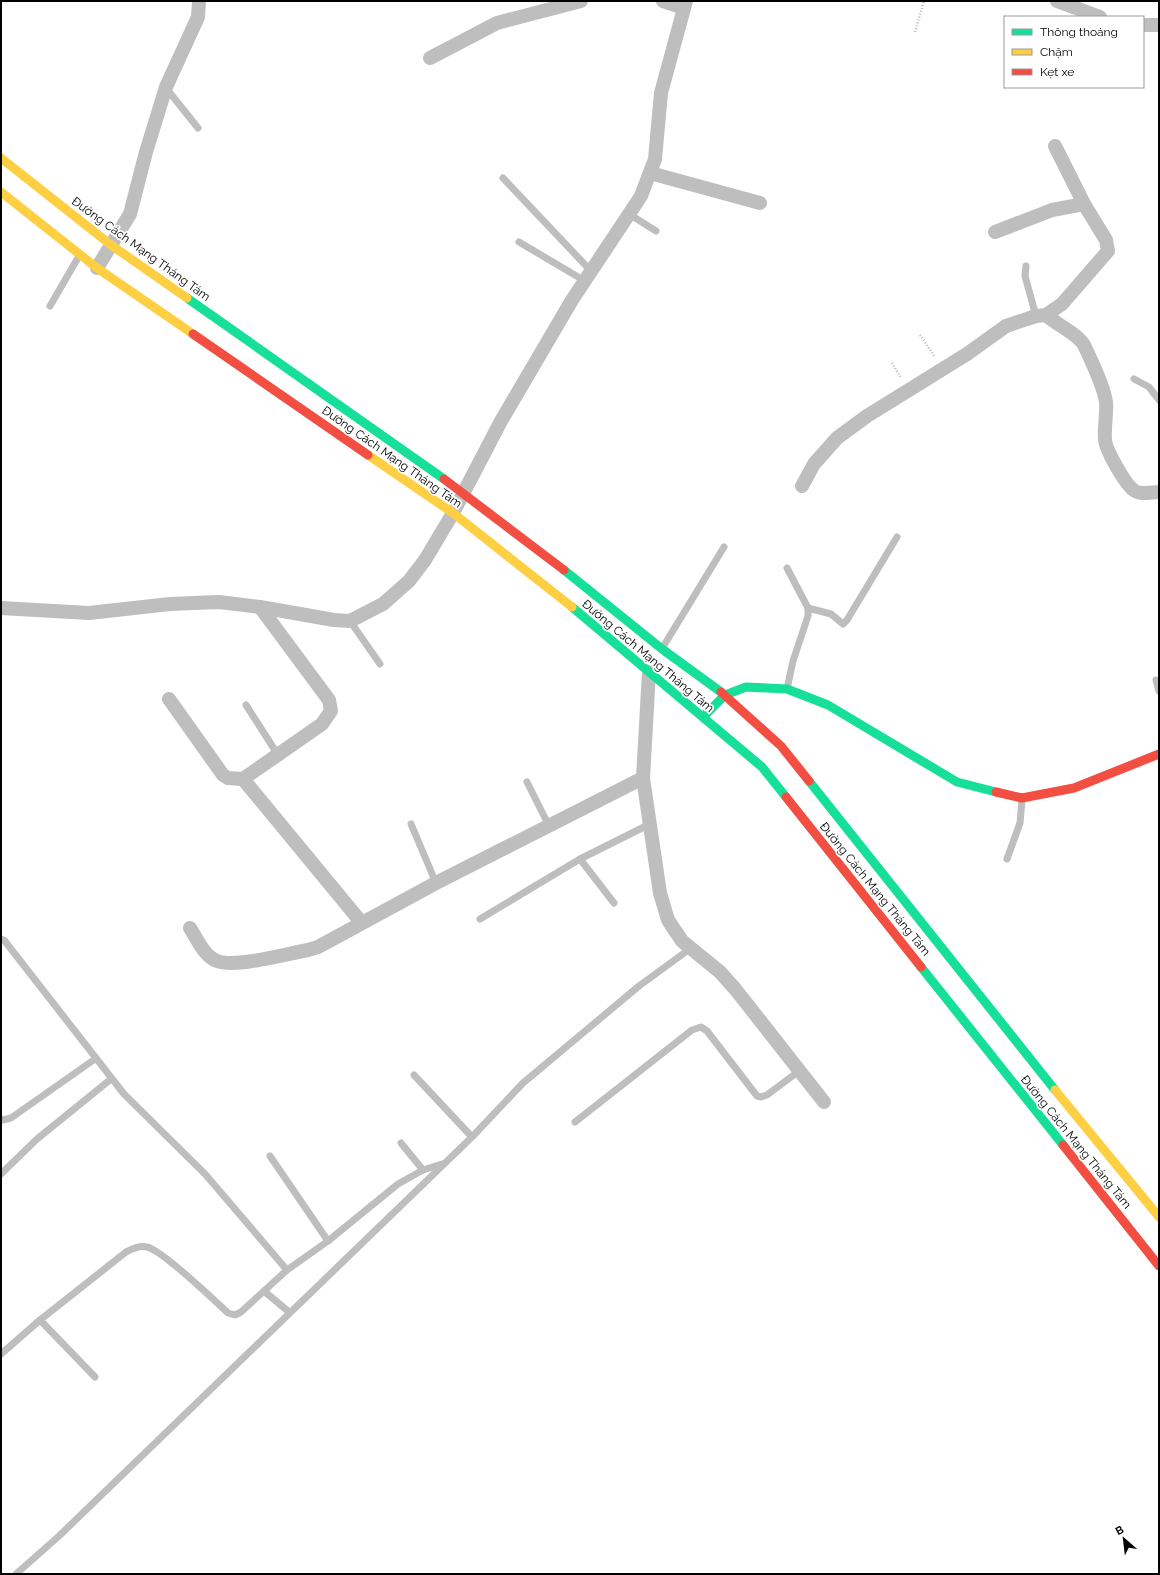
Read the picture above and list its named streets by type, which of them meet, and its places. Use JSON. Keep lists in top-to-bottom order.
{
  "streets": {
    "main road": ["Đường Cách Mạng Tháng Tám"]
  },
  "legend": ["Thông thoáng", "Chậm", "Kẹt xe"],
  "north": "top left"
}
